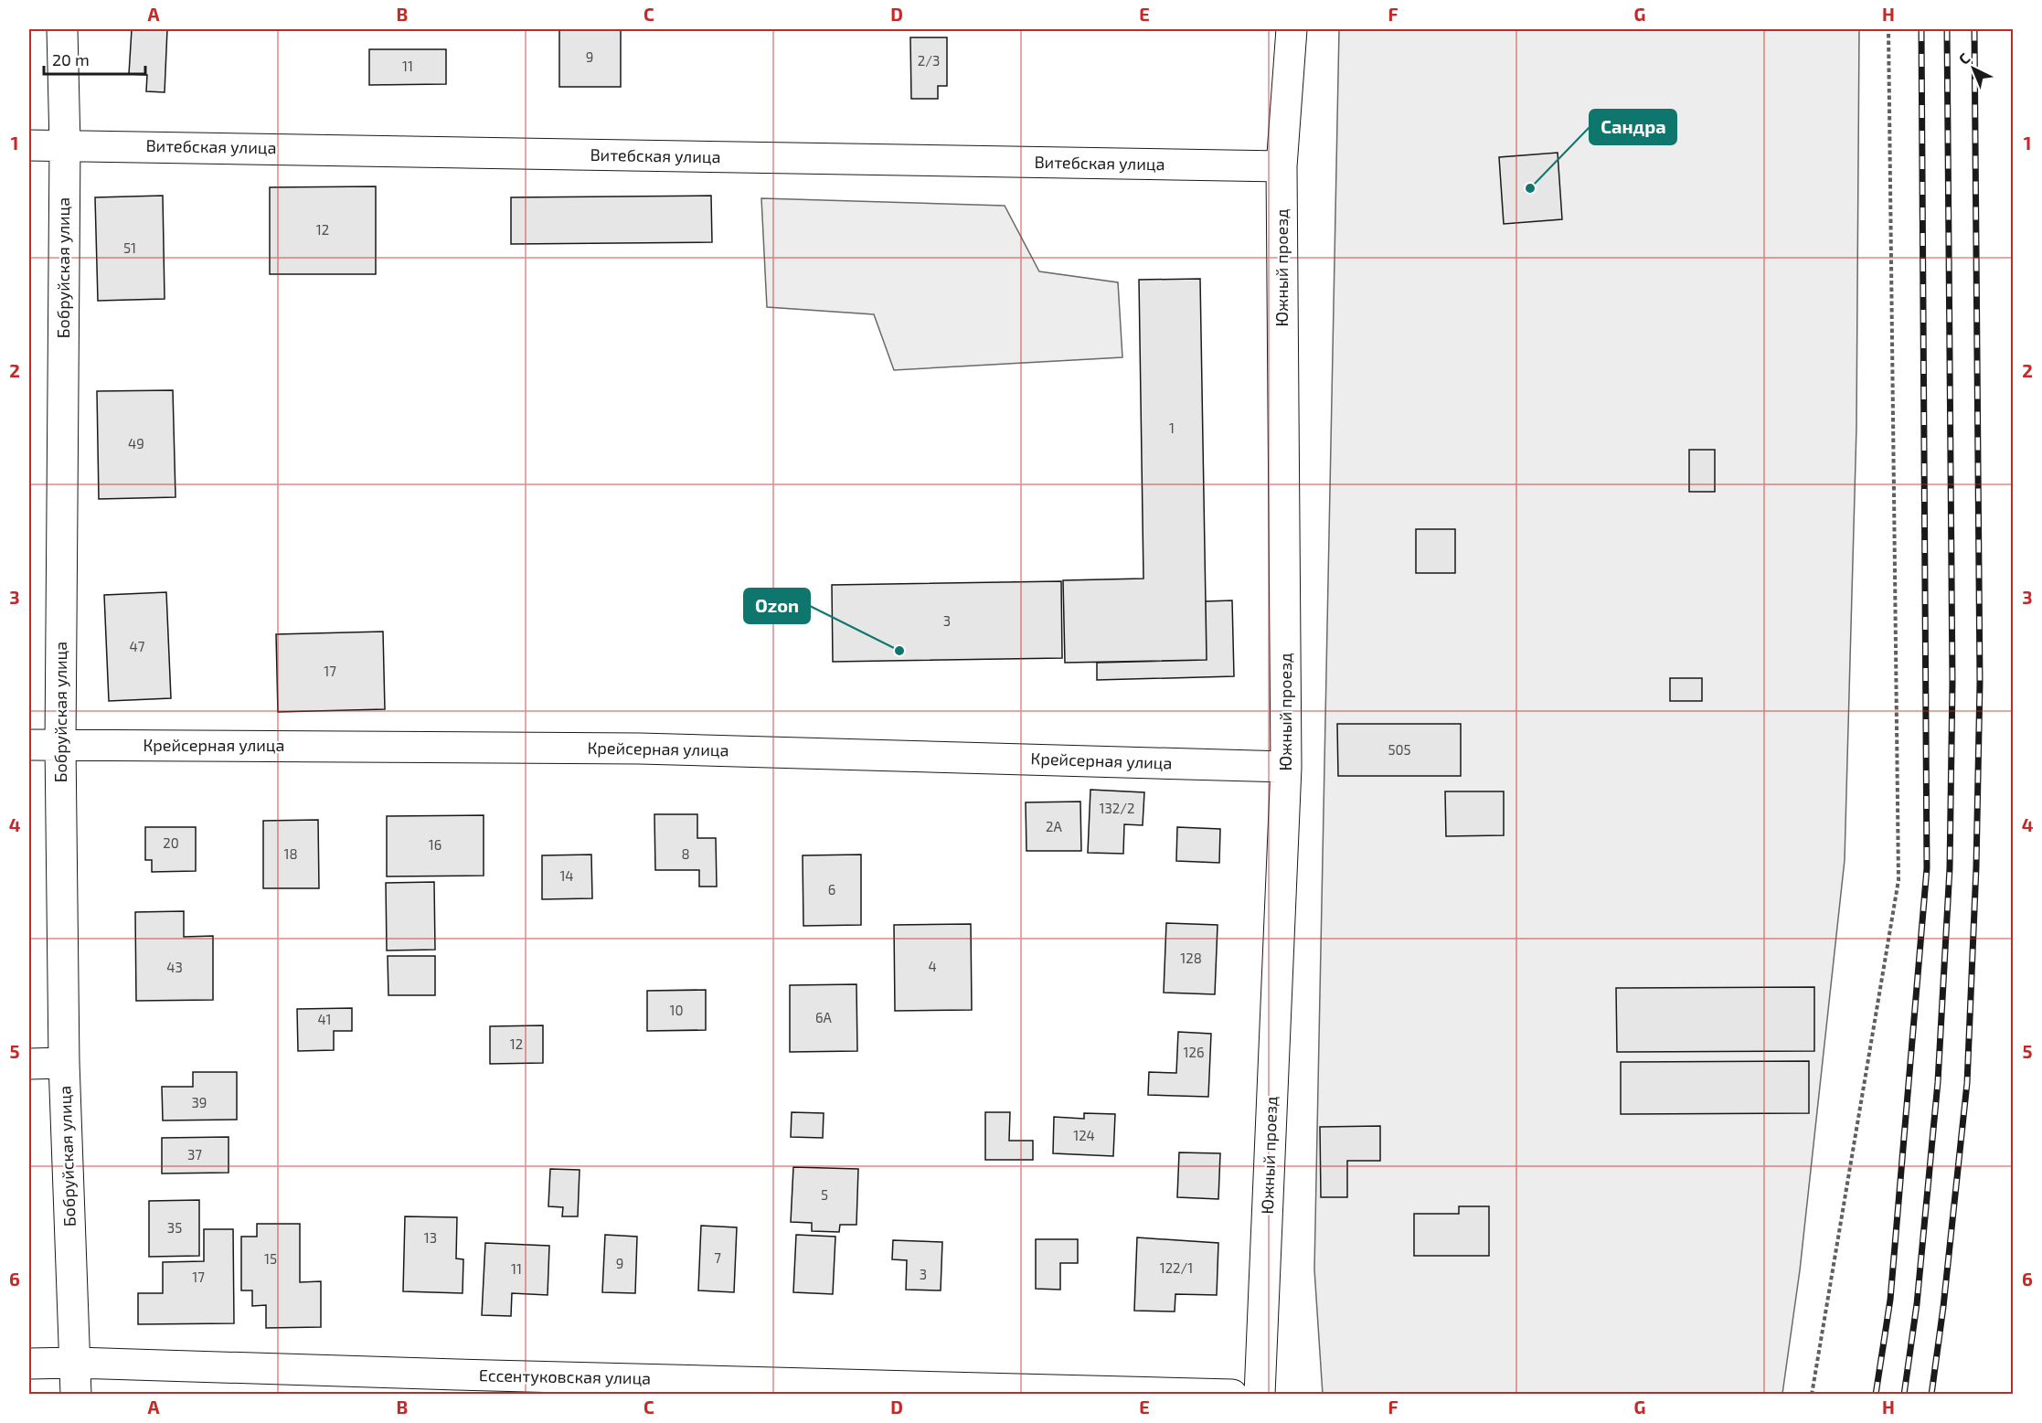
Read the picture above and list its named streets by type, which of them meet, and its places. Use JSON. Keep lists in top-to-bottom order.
{
  "streets": {
    "street": [
      "Витебская улица",
      "Бобруйская улица",
      "Южный проезд",
      "Крейсерная улица",
      "Ессентуковская улица"
    ]
  },
  "crossings": [
    ["Витебская улица", "Бобруйская улица"],
    ["Витебская улица", "Южный проезд"],
    ["Бобруйская улица", "Крейсерная улица"],
    ["Бобруйская улица", "Ессентуковская улица"],
    ["Южный проезд", "Крейсерная улица"]
  ],
  "places": ["Сандра", "Ozon"],
  "house_numbers": [
    "9",
    "2/3",
    "11",
    "12",
    "51",
    "1",
    "49",
    "3",
    "47",
    "17",
    "505",
    "132/2",
    "2А",
    "20",
    "16",
    "18",
    "8",
    "14",
    "6",
    "128",
    "4",
    "43",
    "10",
    "6А",
    "41",
    "12",
    "126",
    "39",
    "124",
    "37",
    "5",
    "35",
    "13",
    "7",
    "15",
    "9",
    "122/1",
    "11",
    "3",
    "17"
  ],
  "scale_bar": "20 m",
  "north": "top left",
  "grid": {
    "columns": [
      "A",
      "B",
      "C",
      "D",
      "E",
      "F",
      "G",
      "H"
    ],
    "rows": [
      "1",
      "2",
      "3",
      "4",
      "5",
      "6"
    ]
  }
}
